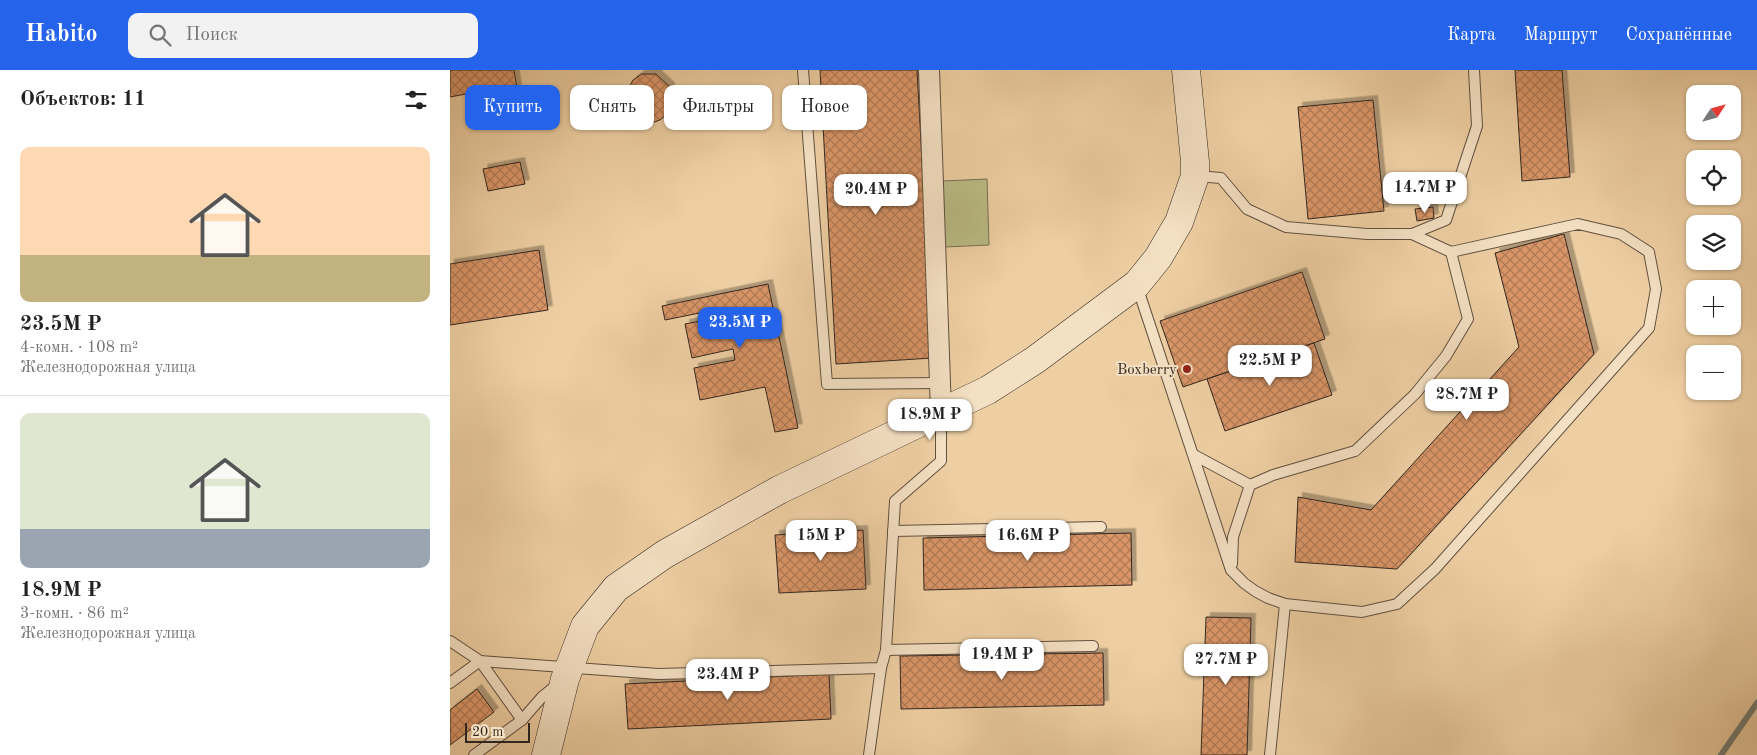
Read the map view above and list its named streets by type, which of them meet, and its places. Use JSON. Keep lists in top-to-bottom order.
{
  "places": ["Boxberry"],
  "scale_bar": "20 m",
  "north": "top right",
  "page": {
    "header": "Habito",
    "search": "Поиск",
    "nav": ["Карта", "Маршрут", "Сохранённые"],
    "heading": "Объектов: 11",
    "map_buttons": ["+", "−"],
    "chip": [
      "Купить",
      "Снять",
      "Фильтры",
      "Новое"
    ],
    "list": [
      {
        "name": "23.5M ₽",
        "note": "4-комн. · 108 m² · Железнодорожная улица"
      },
      {
        "name": "18.9M ₽",
        "note": "3-комн. · 86 m² · Железнодорожная улица"
      }
    ],
    "price": [
      "14.7M ₽",
      "20.4M ₽",
      "23.5M ₽",
      "22.5M ₽",
      "28.7M ₽",
      "18.9M ₽",
      "15M ₽",
      "16.6M ₽",
      "19.4M ₽",
      "27.7M ₽",
      "23.4M ₽"
    ],
    "scale": "20 m"
  }
}
